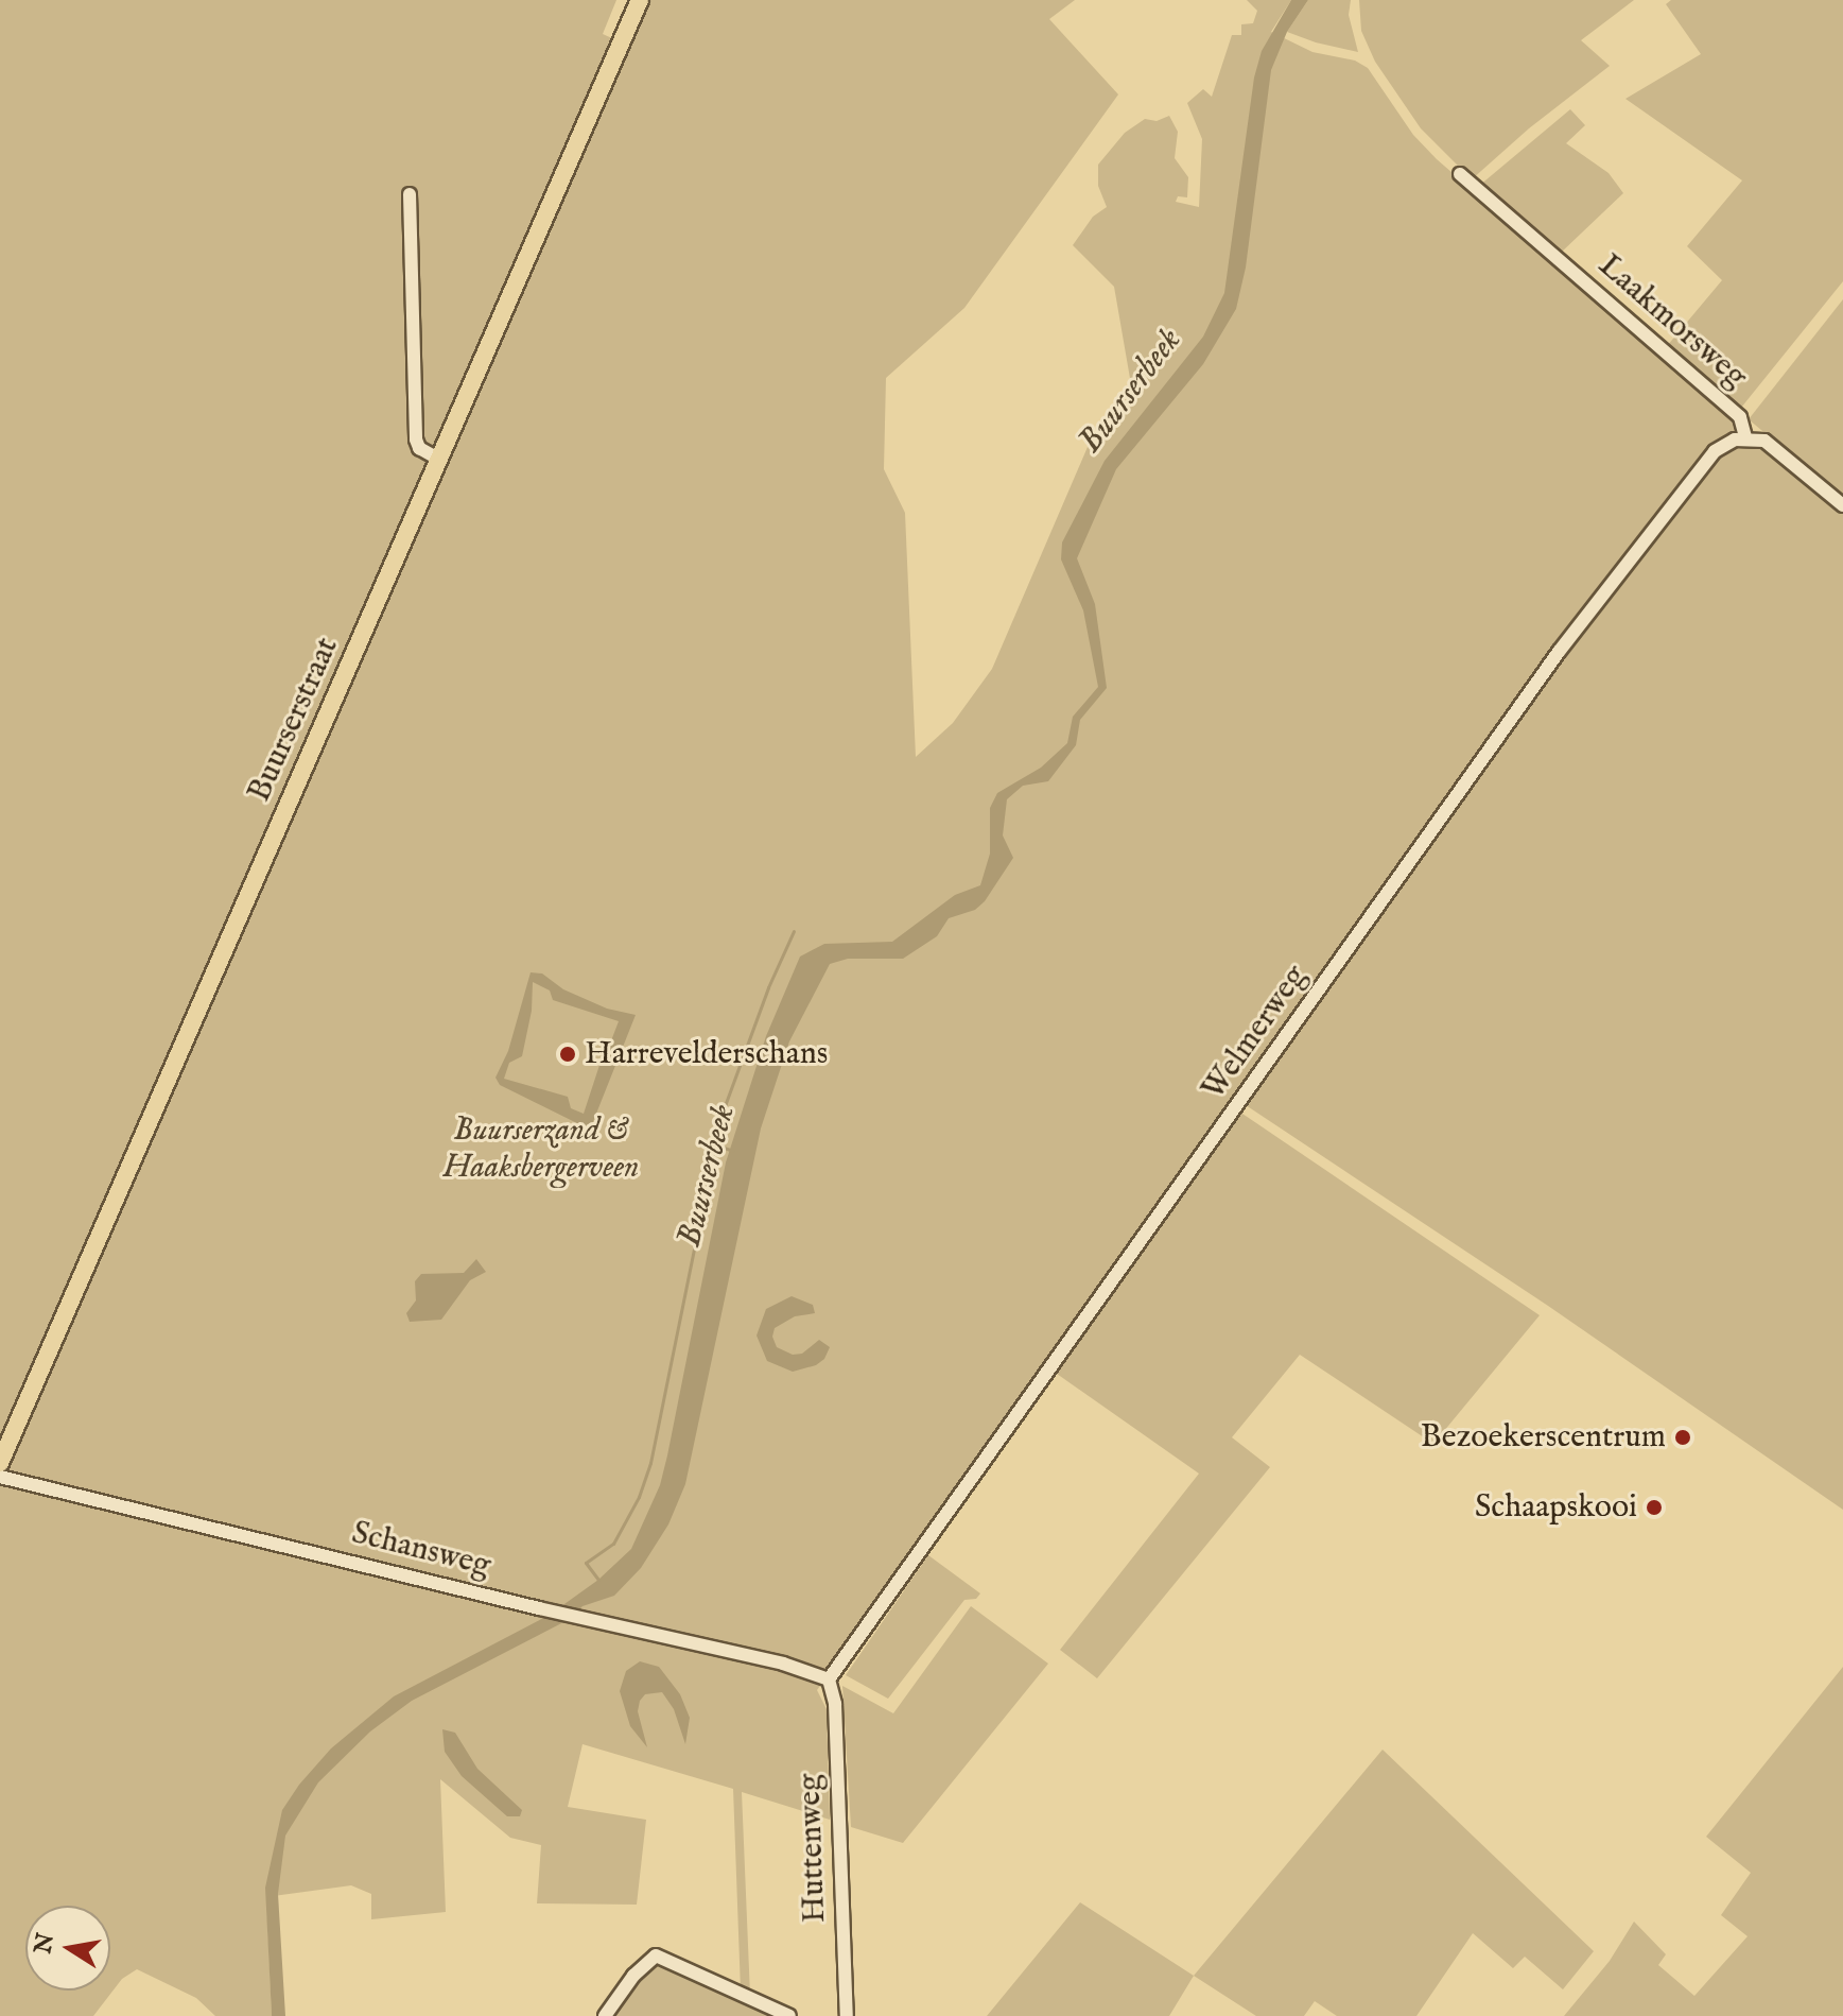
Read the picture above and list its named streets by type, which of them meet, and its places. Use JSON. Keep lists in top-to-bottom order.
{
  "streets": {
    "main road": ["Buurserstraat"],
    "street": [
      "Laakmorsweg",
      "Welmerweg",
      "Schansweg",
      "Huttenweg"
    ]
  },
  "crossings": [
    ["Laakmorsweg", "Welmerweg"],
    ["Welmerweg", "Schansweg"],
    ["Welmerweg", "Huttenweg"],
    ["Schansweg", "Huttenweg"]
  ],
  "water": ["Buurserbeek"],
  "parks": ["Buurserzand & Haaksbergerveen"],
  "places": ["Harrevelderschans", "Bezoekerscentrum", "Schaapskooi"],
  "north": "left"
}
